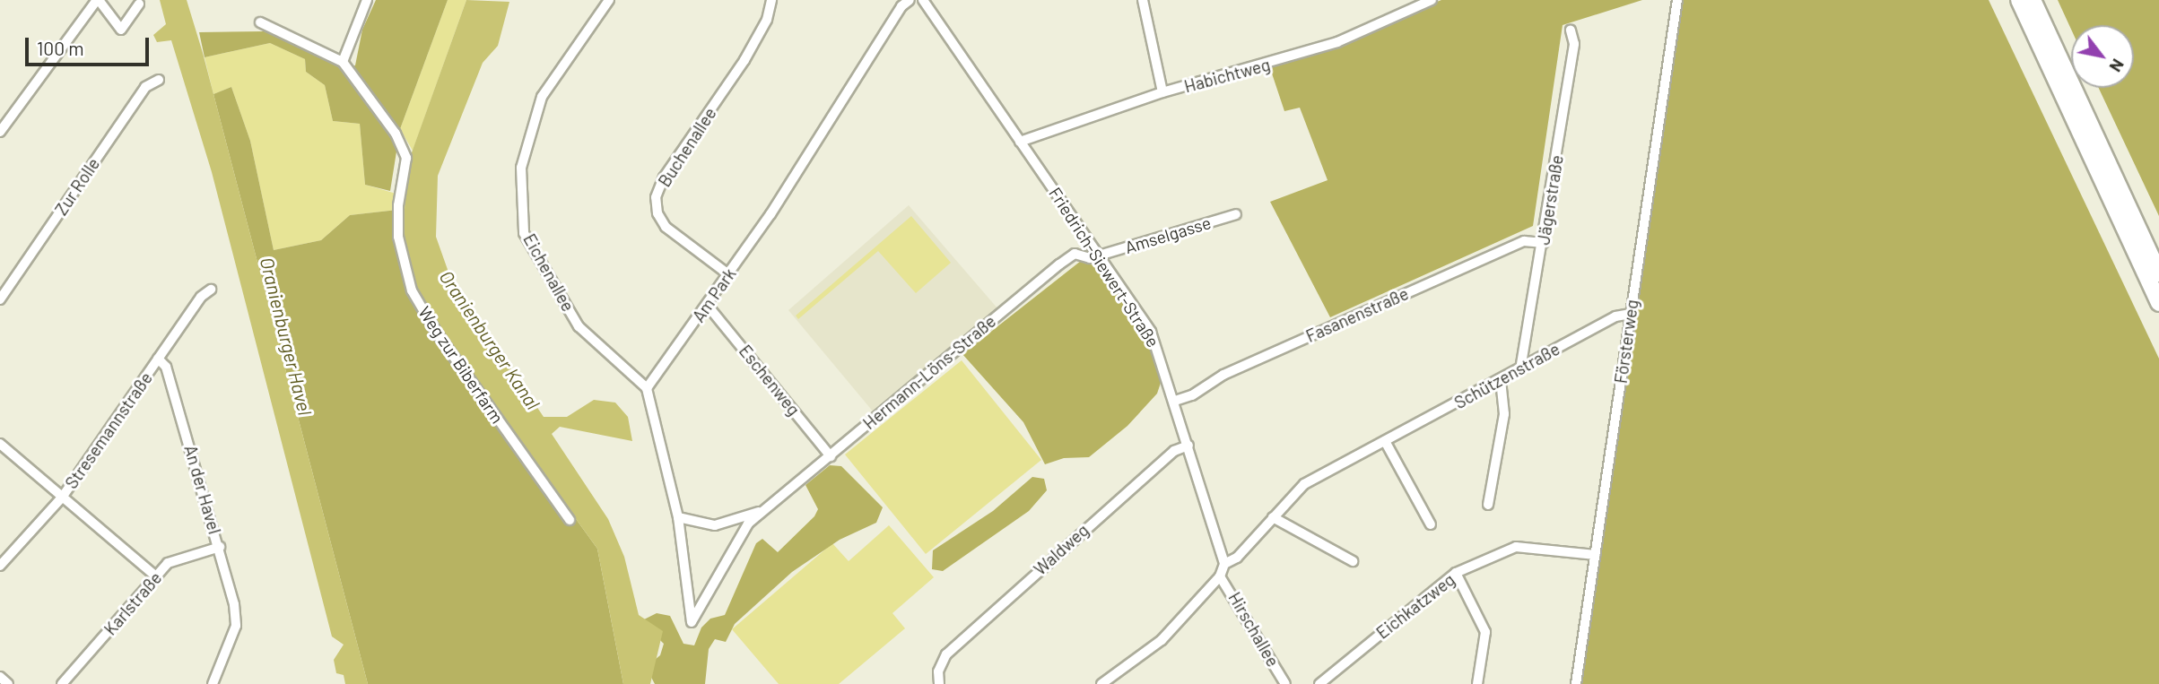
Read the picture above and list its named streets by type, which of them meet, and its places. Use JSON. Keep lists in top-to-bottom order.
{
  "streets": {
    "street": [
      "Habichtweg",
      "Buchenallee",
      "Zur Rolle",
      "Jägerstraße",
      "Amselgasse",
      "Friedrich-Siewert-Straße",
      "Eichenallee",
      "Am Park",
      "Fasanenstraße",
      "Försterweg",
      "Weg zur Biberfarm",
      "Hermann-Löns-Straße",
      "Schützenstraße",
      "Eschenweg",
      "Stresemannstraße",
      "An der Havel",
      "Waldweg",
      "Karlstraße",
      "Eichkatzweg",
      "Hirschallee"
    ]
  },
  "crossings": [
    ["Habichtweg", "Friedrich-Siewert-Straße"],
    ["Buchenallee", "Am Park"],
    ["Jägerstraße", "Fasanenstraße"],
    ["Jägerstraße", "Schützenstraße"],
    ["Amselgasse", "Friedrich-Siewert-Straße"],
    ["Amselgasse", "Hermann-Löns-Straße"],
    ["Friedrich-Siewert-Straße", "Fasanenstraße"],
    ["Friedrich-Siewert-Straße", "Hermann-Löns-Straße"],
    ["Friedrich-Siewert-Straße", "Schützenstraße"],
    ["Friedrich-Siewert-Straße", "Waldweg"],
    ["Eichenallee", "Am Park"],
    ["Am Park", "Eschenweg"],
    ["Försterweg", "Schützenstraße"],
    ["Försterweg", "Eichkatzweg"],
    ["Hermann-Löns-Straße", "Eschenweg"],
    ["Stresemannstraße", "An der Havel"],
    ["An der Havel", "Karlstraße"]
  ],
  "water": ["Oranienburger Havel", "Oranienburger Kanal"],
  "scale_bar": "100 m",
  "north": "bottom right"
}
